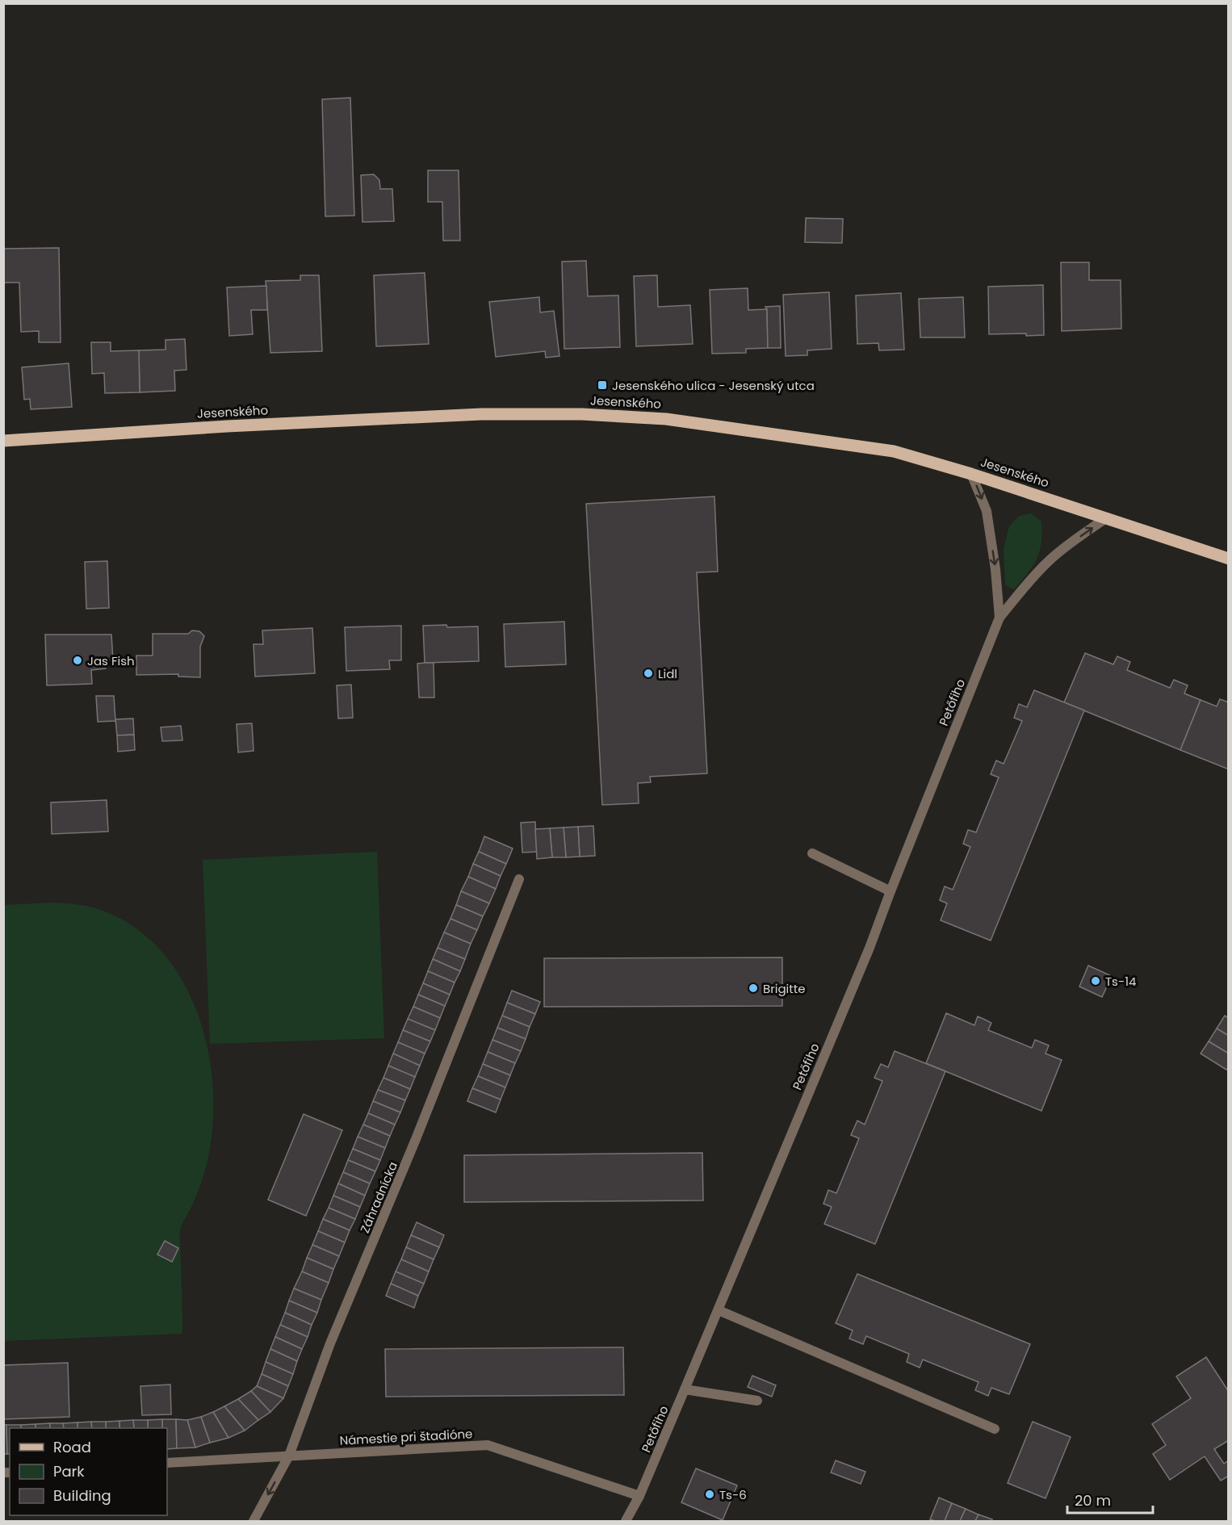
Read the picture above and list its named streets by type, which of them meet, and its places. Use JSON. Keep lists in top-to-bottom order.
{
  "streets": {
    "main road": ["Jesenského"],
    "street": ["Petőfiho", "Záhradnícka", "Námestie pri štadióne"]
  },
  "crossings": [
    ["Jesenského", "Petőfiho"],
    ["Petőfiho", "Námestie pri štadióne"],
    ["Záhradnícka", "Námestie pri štadióne"]
  ],
  "places": {
    "transit": ["Jesenského ulica - Jesenský utca"],
    "other": [
      "Jas Fish",
      "Lidl",
      "Ts-14",
      "Brigitte",
      "Ts-6"
    ]
  },
  "legend": ["Road", "Park", "Building"],
  "scale_bar": "20 m"
}
